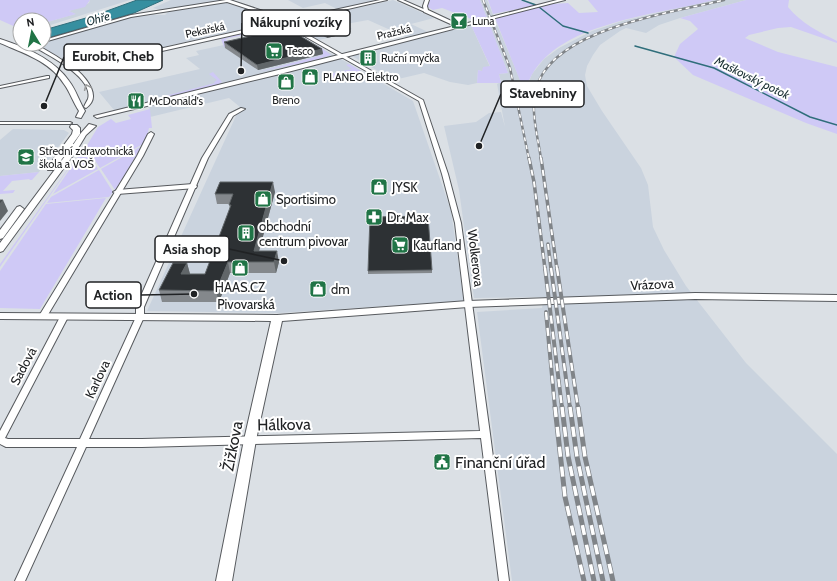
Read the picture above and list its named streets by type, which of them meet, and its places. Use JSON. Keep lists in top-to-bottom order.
{
  "streets": {
    "main road": [
      "Pražská",
      "Vrázova",
      "Pivovarská",
      "Žižkova"
    ],
    "street": [
      "Pekařská",
      "Wolkerova",
      "Sadová",
      "Karlova",
      "Hálkova"
    ]
  },
  "crossings": [
    ["Pekařská", "Wolkerova"],
    ["Pražská", "Wolkerova"],
    ["Wolkerova", "Vrázova"],
    ["Wolkerova", "Pivovarská"],
    ["Wolkerova", "Hálkova"],
    ["Vrázova", "Pivovarská"],
    ["Pivovarská", "Sadová"],
    ["Pivovarská", "Karlova"],
    ["Pivovarská", "Žižkova"],
    ["Sadová", "Karlova"],
    ["Sadová", "Hálkova"],
    ["Karlova", "Hálkova"],
    ["Hálkova", "Žižkova"]
  ],
  "water": ["Ohře", "Maškovský potok"],
  "places": {
    "bar": ["Luna"],
    "supermarket": ["Tesco", "Kaufland"],
    "building": ["Ruční myčka", "obchodní centrum pivovar"],
    "other": [
      "Nákupní vozíky",
      "Eurobit, Cheb",
      "Stavebniny",
      "Asia shop",
      "Action"
    ],
    "shop": [
      "PLANEO Elektro",
      "Breno",
      "JYSK",
      "Sportisimo",
      "HAAS.CZ",
      "dm"
    ],
    "restaurant": ["McDonald's"],
    "school or university": ["Střední zdravotnická škola a VOŠ"],
    "pharmacy": ["Dr. Max"],
    "public building": ["Finanční úřad"]
  },
  "north": "top"
}
